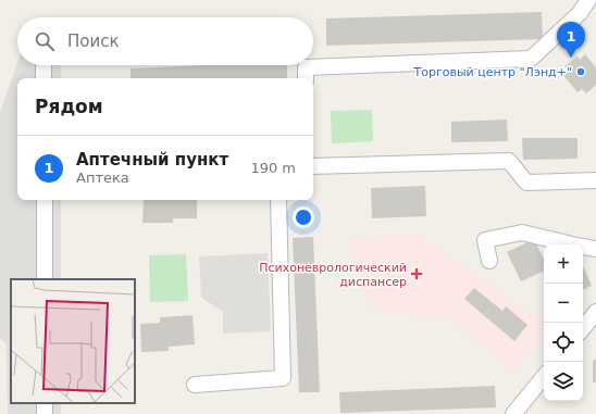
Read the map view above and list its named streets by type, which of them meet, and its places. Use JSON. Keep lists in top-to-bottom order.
{
  "places": {
    "other": ["Торговый центр \"Лэнд+\""],
    "health": ["Психоневрологический диспансер"]
  },
  "page": {
    "search": "Поиск",
    "pins": "1",
    "heading": "Рядом",
    "list": [
      {
        "mark": "1",
        "name": "Аптечный пункт",
        "note": "Аптека",
        "value": "190 m"
      }
    ],
    "map_buttons": ["+", "−"]
  }
}
